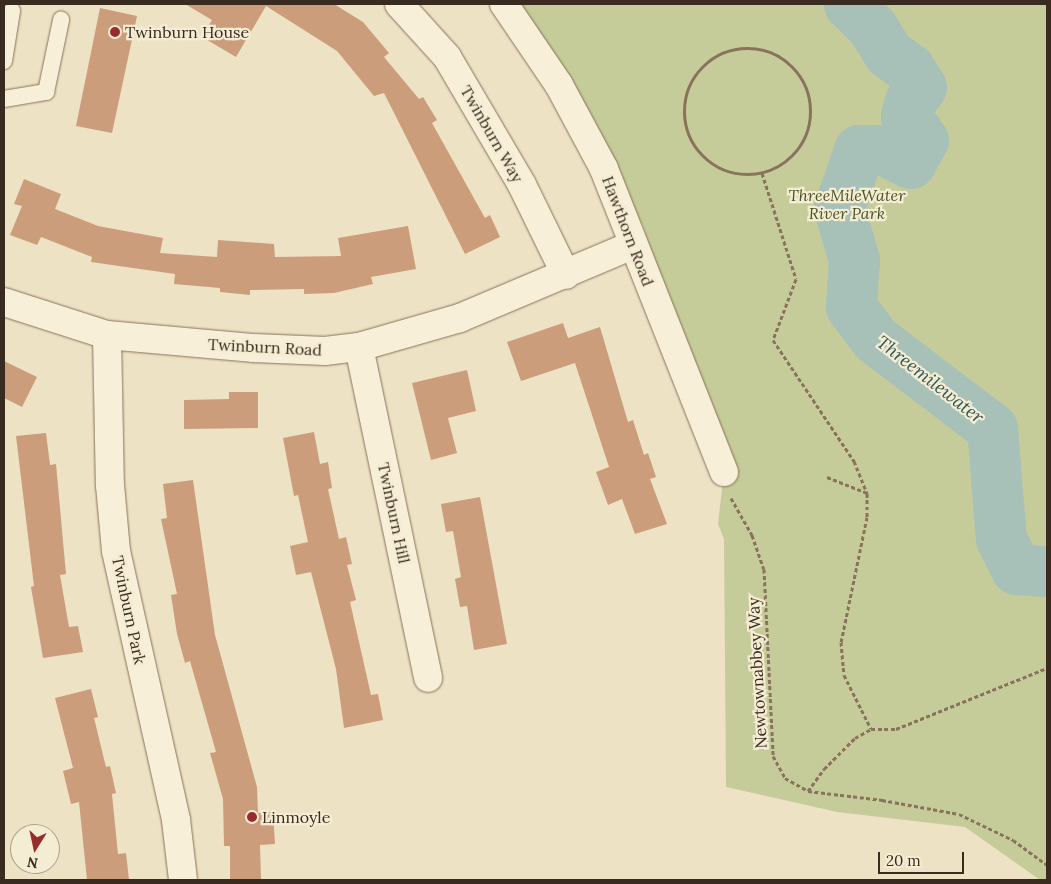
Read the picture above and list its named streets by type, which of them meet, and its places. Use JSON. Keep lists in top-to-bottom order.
{
  "streets": {
    "street": [
      "Twinburn Way",
      "Hawthorn Road",
      "Twinburn Road",
      "Twinburn Hill",
      "Twinburn Park"
    ],
    "path": ["Newtownabbey Way"]
  },
  "crossings": [
    ["Twinburn Way", "Twinburn Road"],
    ["Hawthorn Road", "Twinburn Road"],
    ["Hawthorn Road", "Newtownabbey Way"],
    ["Twinburn Road", "Twinburn Hill"],
    ["Twinburn Road", "Twinburn Park"]
  ],
  "water": ["Threemilewater"],
  "parks": ["ThreeMileWater River Park"],
  "places": ["Twinburn House", "Linmoyle"],
  "scale_bar": "20 m",
  "north": "bottom"
}
